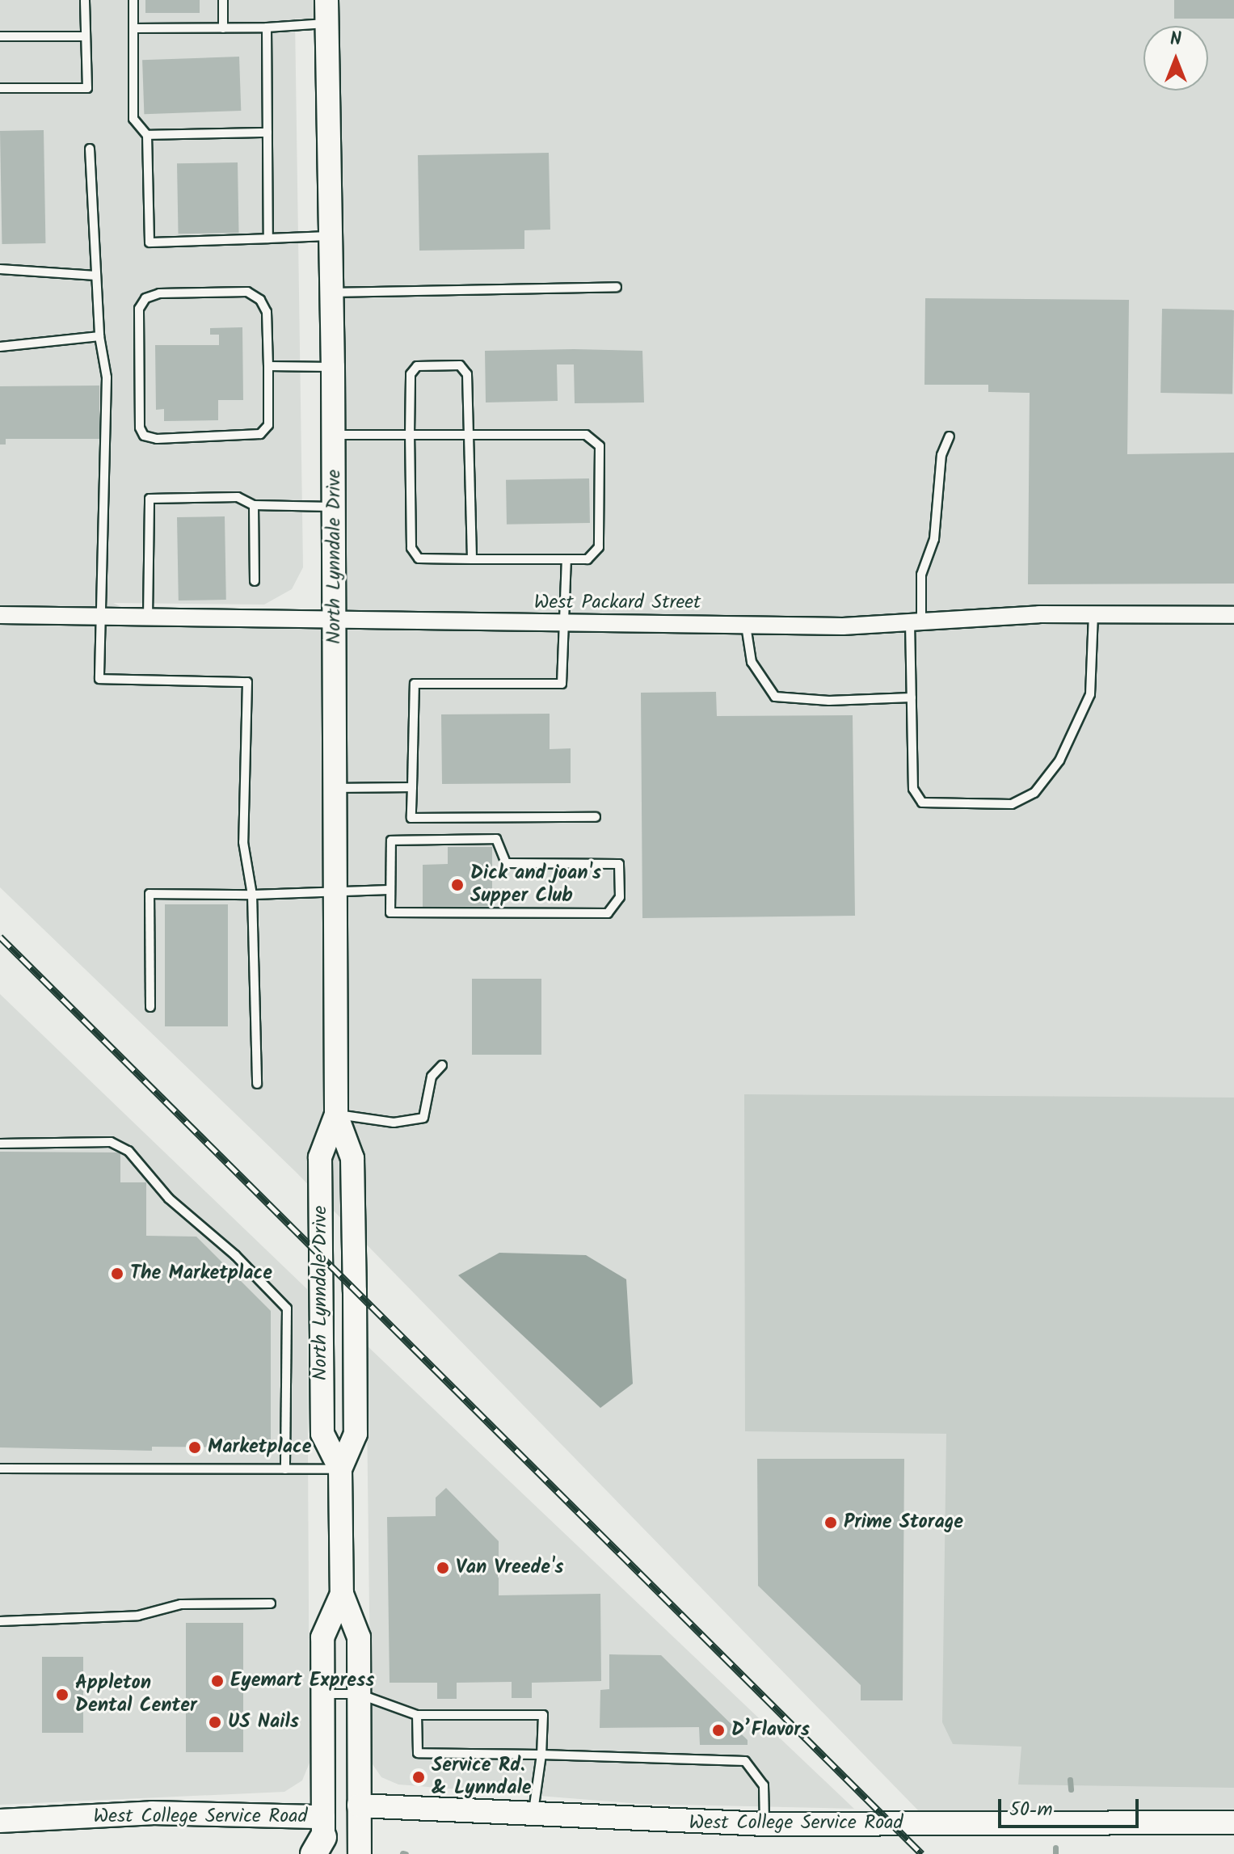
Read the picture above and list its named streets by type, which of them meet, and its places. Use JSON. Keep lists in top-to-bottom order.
{
  "streets": {
    "main road": ["North Lynndale Drive", "West College Service Road"],
    "street": ["West Packard Street"]
  },
  "crossings": [
    ["North Lynndale Drive", "West Packard Street"],
    ["North Lynndale Drive", "West College Service Road"]
  ],
  "places": [
    "Dick and joan's Supper Club",
    "The Marketplace",
    "Marketplace",
    "Prime Storage",
    "Van Vreede's",
    "Eyemart Express",
    "Appleton Dental Center",
    "US Nails",
    "D’Flavors",
    "Service Rd. & Lynndale"
  ],
  "scale_bar": "50 m",
  "north": "top"
}
